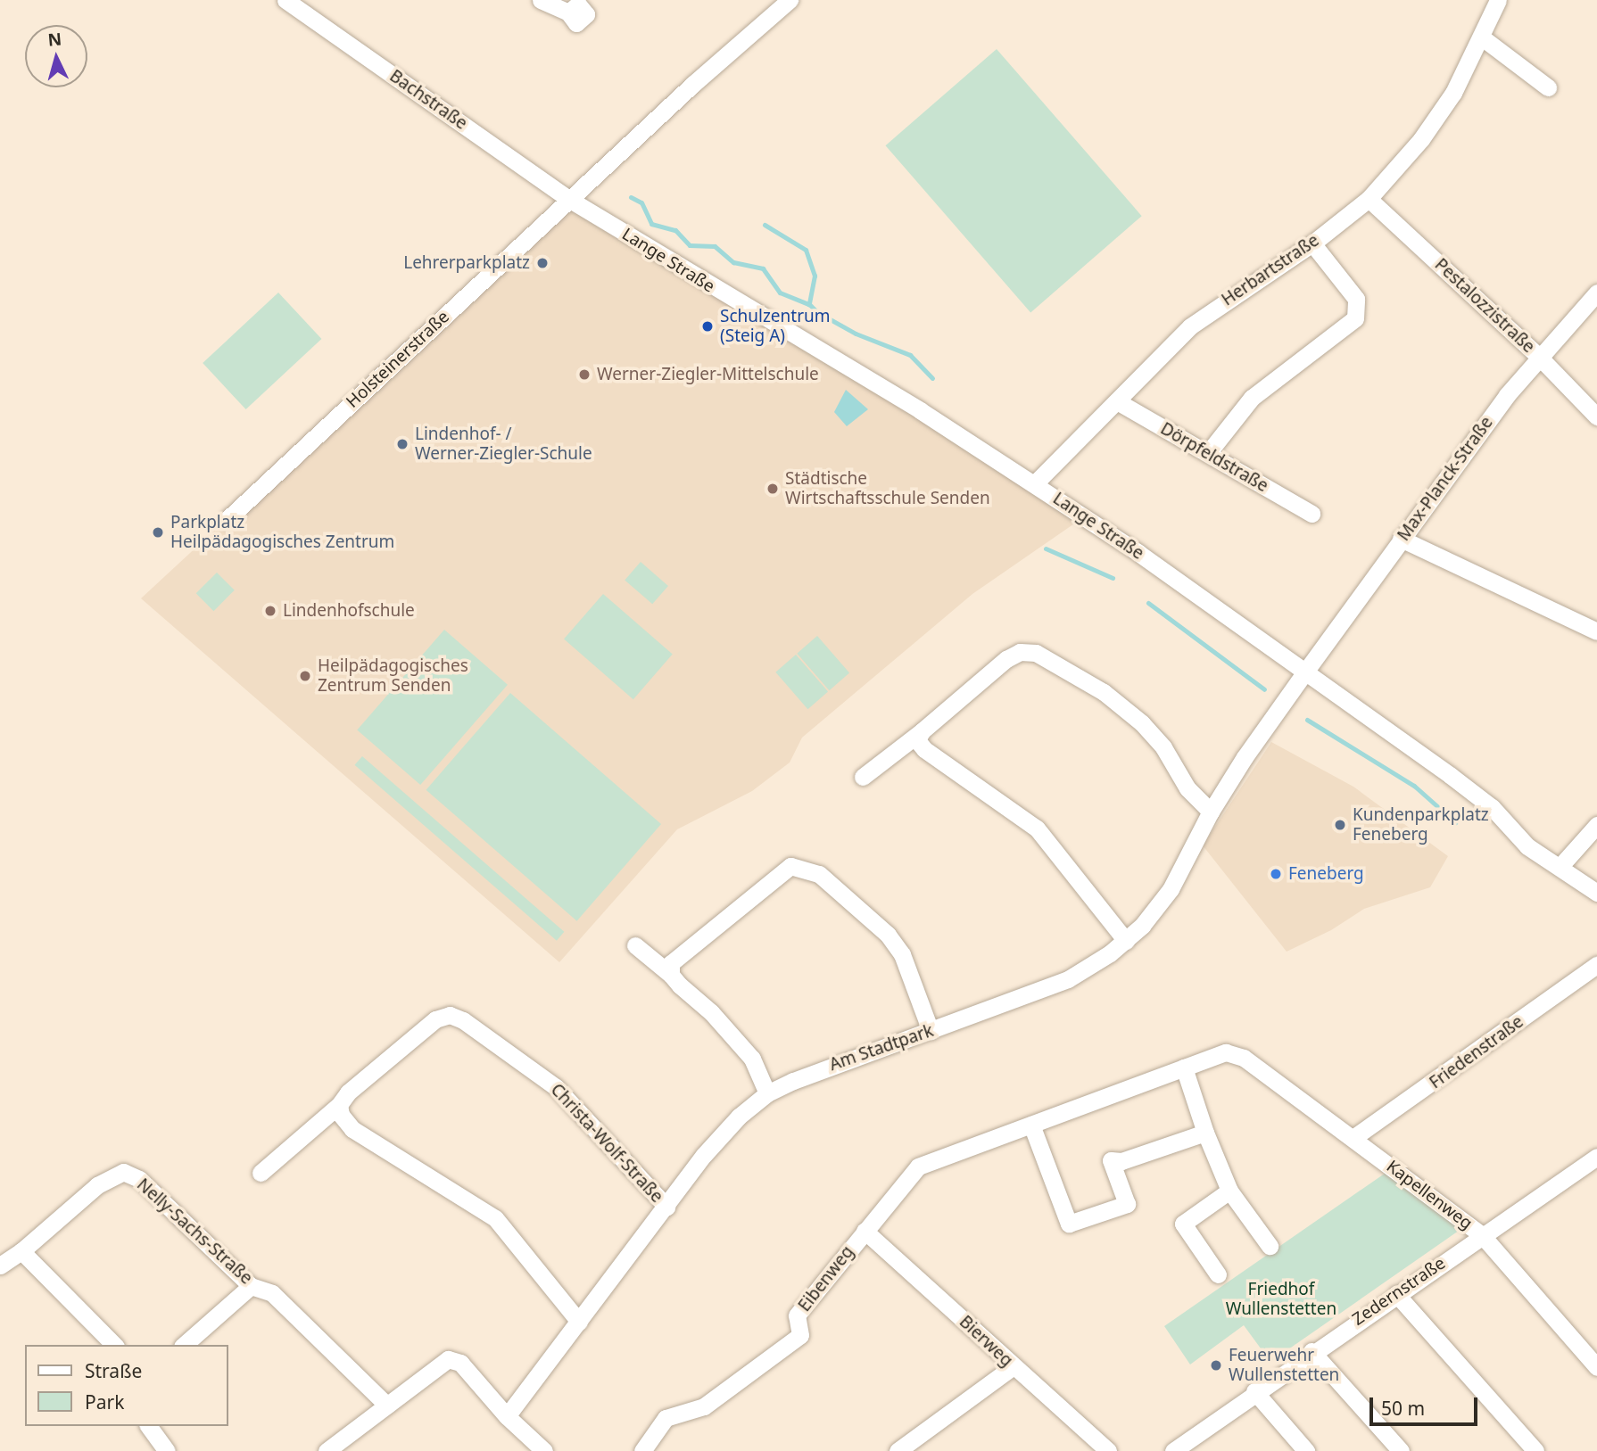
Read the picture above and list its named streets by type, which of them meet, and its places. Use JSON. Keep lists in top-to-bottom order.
{
  "streets": {
    "street": [
      "Bachstraße",
      "Lange Straße",
      "Herbartstraße",
      "Pestalozzistraße",
      "Holsteinerstraße",
      "Dörpfeldstraße",
      "Max-Planck-Straße",
      "Am Stadtpark",
      "Friedenstraße",
      "Christa-Wolf-Straße",
      "Kapellenweg",
      "Nelly-Sachs-Straße",
      "Eibenweg",
      "Zedernstraße",
      "Bierweg"
    ]
  },
  "crossings": [
    ["Bachstraße", "Lange Straße"],
    ["Bachstraße", "Holsteinerstraße"],
    ["Lange Straße", "Herbartstraße"],
    ["Lange Straße", "Holsteinerstraße"],
    ["Lange Straße", "Max-Planck-Straße"],
    ["Lange Straße", "Am Stadtpark"],
    ["Herbartstraße", "Pestalozzistraße"],
    ["Herbartstraße", "Dörpfeldstraße"],
    ["Pestalozzistraße", "Max-Planck-Straße"],
    ["Max-Planck-Straße", "Am Stadtpark"],
    ["Am Stadtpark", "Christa-Wolf-Straße"],
    ["Friedenstraße", "Kapellenweg"],
    ["Kapellenweg", "Eibenweg"],
    ["Kapellenweg", "Zedernstraße"],
    ["Eibenweg", "Bierweg"]
  ],
  "parks": ["Friedhof Wullenstetten"],
  "places": [
    "Lehrerparkplatz",
    "Schulzentrum (Steig A)",
    "Werner-Ziegler-Mittelschule",
    "Lindenhof- / Werner-Ziegler-Schule",
    "Städtische Wirtschaftsschule Senden",
    "Parkplatz Heilpädagogisches Zentrum",
    "Lindenhofschule",
    "Heilpädagogisches Zentrum Senden",
    "Kundenparkplatz Feneberg",
    "Feneberg",
    "Feuerwehr Wullenstetten"
  ],
  "legend": ["Straße", "Park"],
  "scale_bar": "50 m",
  "north": "top"
}
